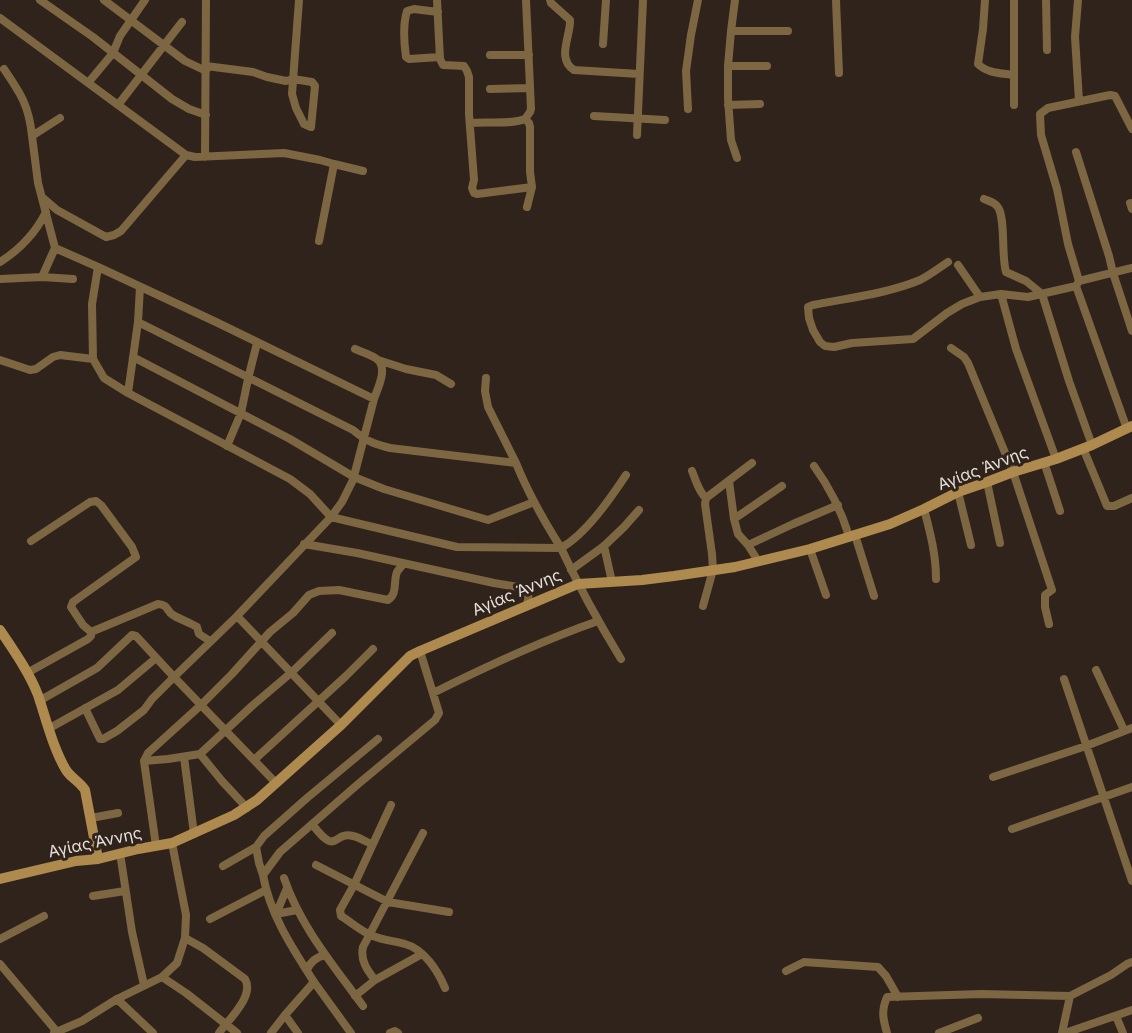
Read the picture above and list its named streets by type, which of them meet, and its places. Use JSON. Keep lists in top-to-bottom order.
{
  "streets": {
    "street": ["Αγίας Άννης"]
  }
}
